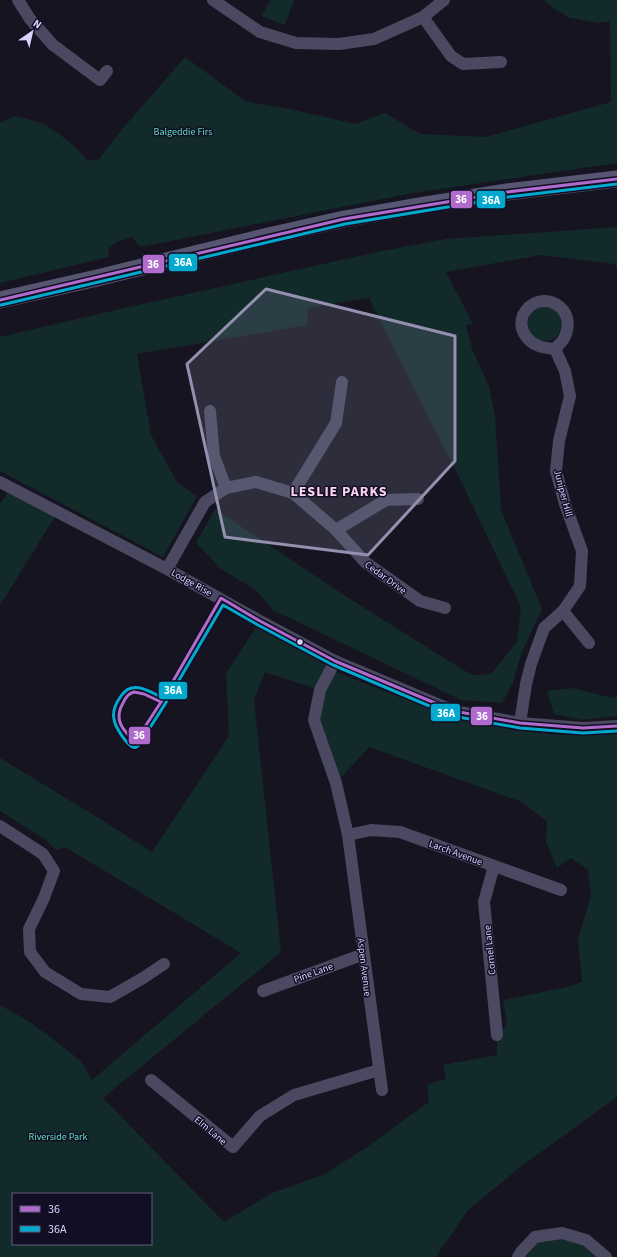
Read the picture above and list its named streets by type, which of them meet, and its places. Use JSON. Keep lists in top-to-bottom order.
{
  "streets": {
    "street": [
      "Juniper Hill",
      "Cedar Drive",
      "Lodge Rise",
      "Larch Avenue",
      "Cornel Lane",
      "Aspen Avenue",
      "Pine Lane",
      "Elm Lane"
    ]
  },
  "crossings": [
    ["Juniper Hill", "Lodge Rise"],
    ["Cedar Drive", "Lodge Rise"],
    ["Lodge Rise", "Aspen Avenue"],
    ["Larch Avenue", "Cornel Lane"],
    ["Larch Avenue", "Aspen Avenue"],
    ["Aspen Avenue", "Pine Lane"],
    ["Aspen Avenue", "Elm Lane"]
  ],
  "districts": ["LESLIE PARKS"],
  "parks": ["Balgeddie Firs", "Riverside Park"],
  "lines": ["transit line 36", "transit line 36A"],
  "legend": ["36", "36A"],
  "north": "top right"
}
